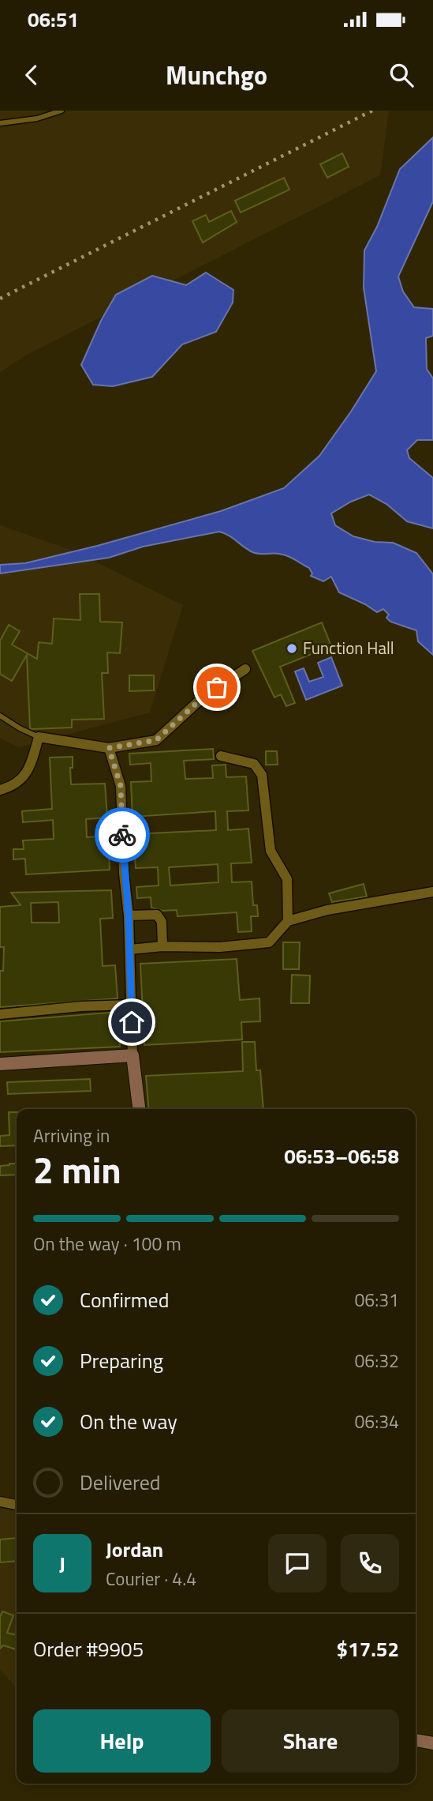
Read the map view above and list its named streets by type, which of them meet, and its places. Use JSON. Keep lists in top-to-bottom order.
{
  "places": ["Function Hall"],
  "page": {
    "status": "06:51",
    "header": "Munchgo",
    "heading": ["2 min", "Arriving in", "06:53–06:58"],
    "panel": [
      "Jordan",
      "Courier · 4.4",
      "Order #9905",
      "$17.52"
    ],
    "bar": "On the way · 100 m",
    "list": [
      ["Confirmed", "06:31"],
      ["Preparing", "06:32"],
      ["On the way", "06:34"],
      "Delivered"
    ],
    "round": "J",
    "buttons": ["Help", "Share"]
  }
}
